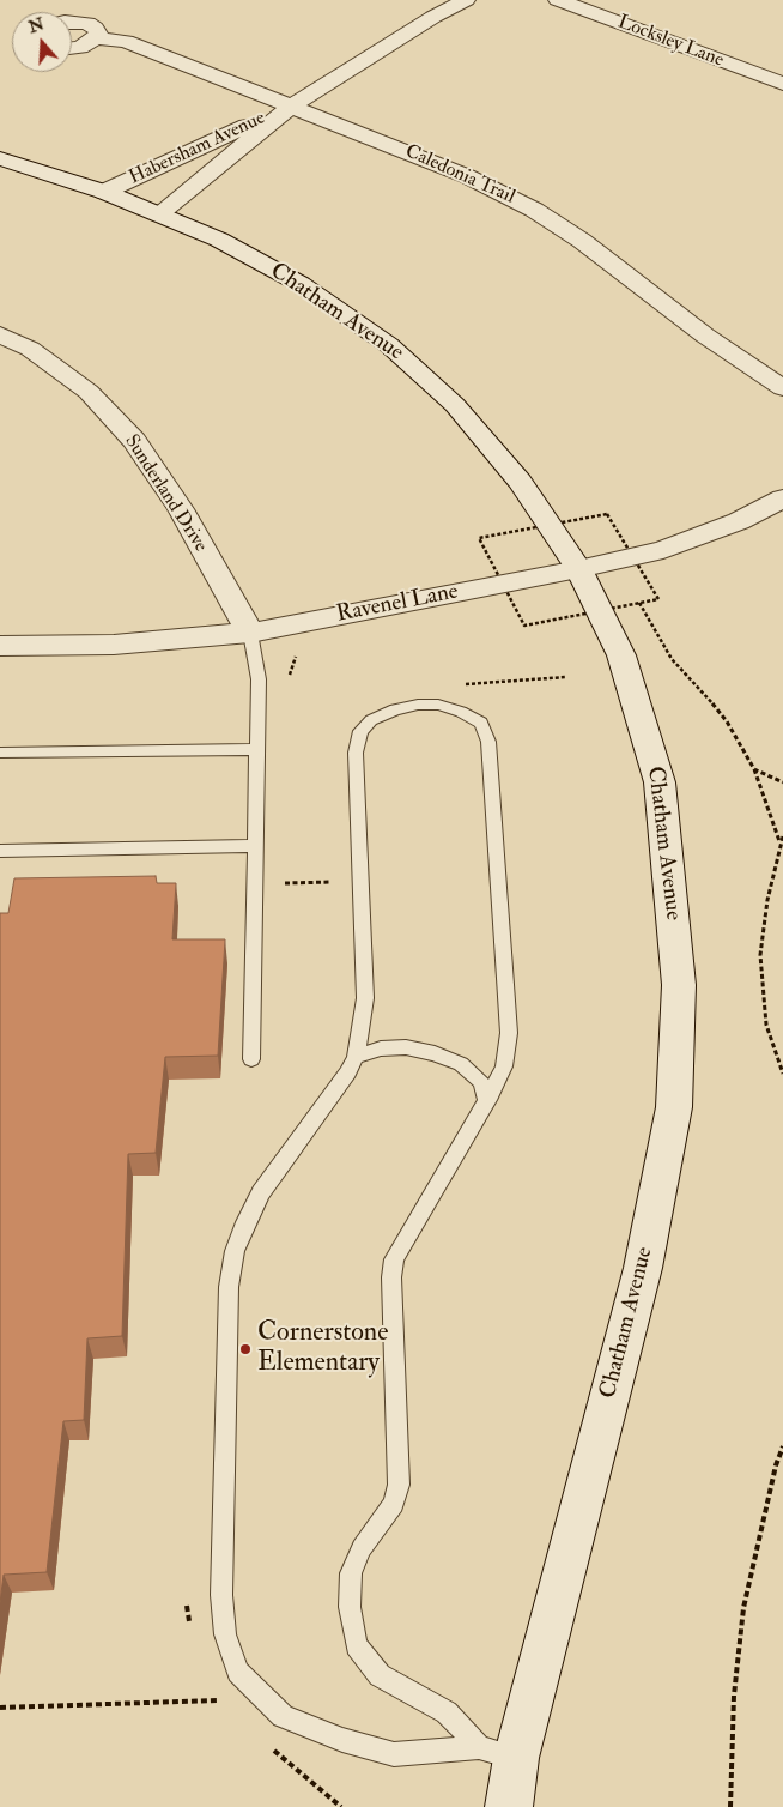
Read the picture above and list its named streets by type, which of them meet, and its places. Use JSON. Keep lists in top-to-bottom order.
{
  "streets": {
    "street": [
      "Locksley Lane",
      "Habersham Avenue",
      "Caledonia Trail",
      "Chatham Avenue",
      "Sunderland Drive",
      "Ravenel Lane"
    ]
  },
  "crossings": [
    ["Habersham Avenue", "Caledonia Trail"],
    ["Habersham Avenue", "Chatham Avenue"],
    ["Chatham Avenue", "Ravenel Lane"],
    ["Sunderland Drive", "Ravenel Lane"]
  ],
  "places": ["Cornerstone Elementary"],
  "north": "top"
}
